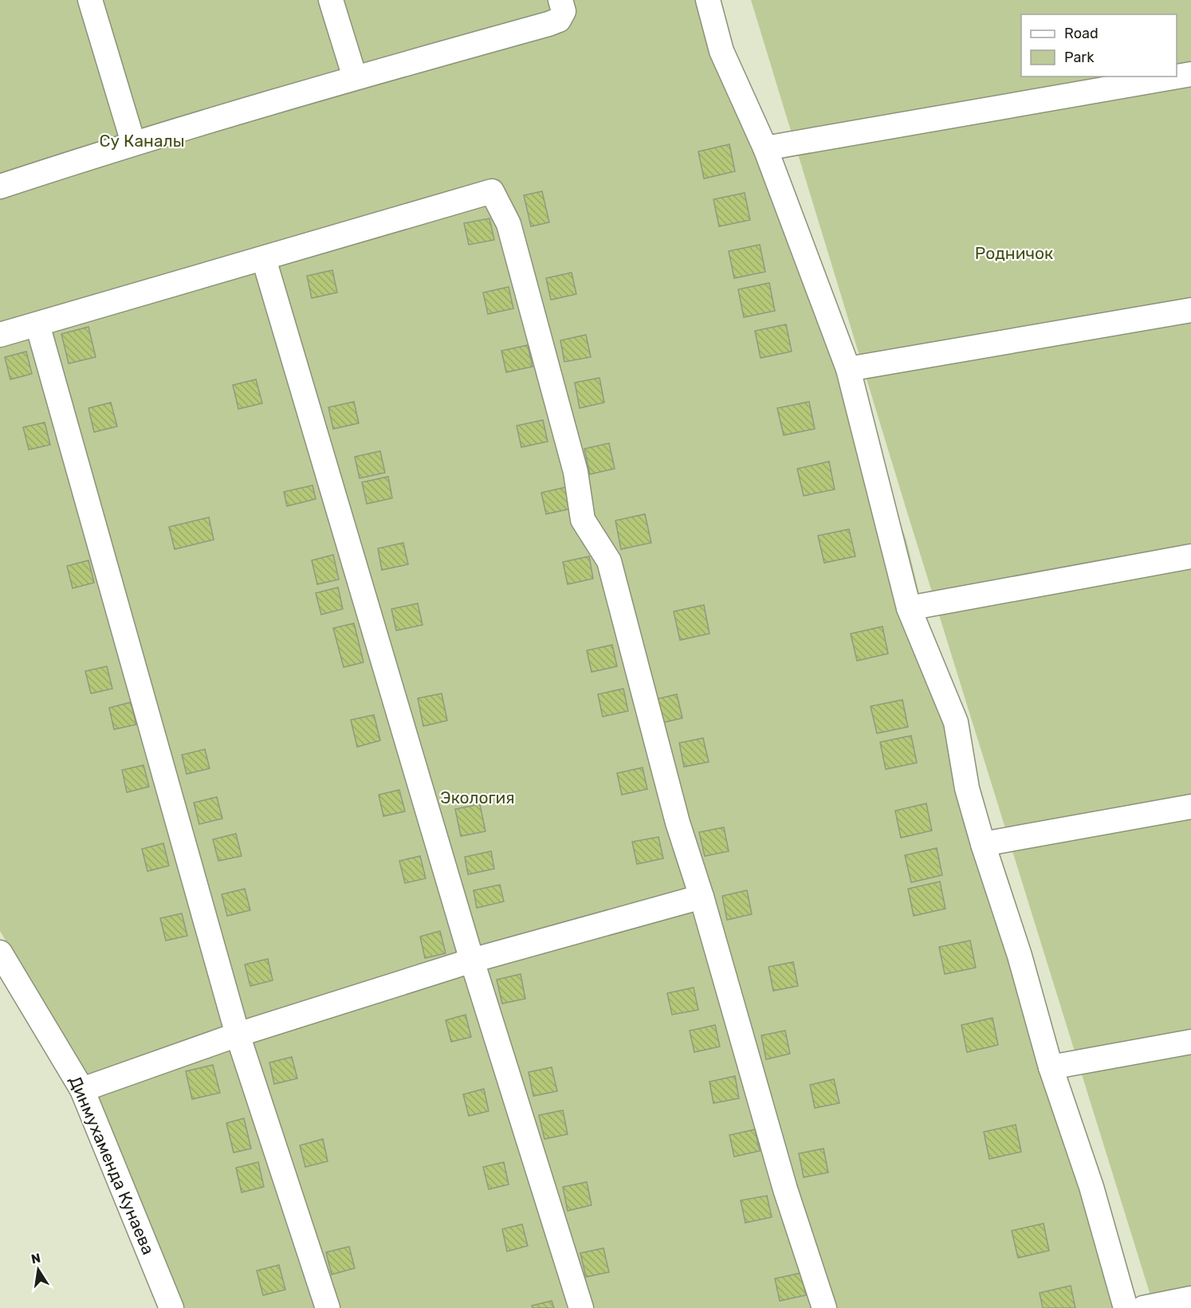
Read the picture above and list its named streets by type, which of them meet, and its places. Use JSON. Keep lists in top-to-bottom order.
{
  "streets": {
    "street": ["Динмухаменда Кунаева"]
  },
  "parks": ["Су Каналы", "Родничок", "Экология"],
  "legend": ["Road", "Park"],
  "north": "top"
}
